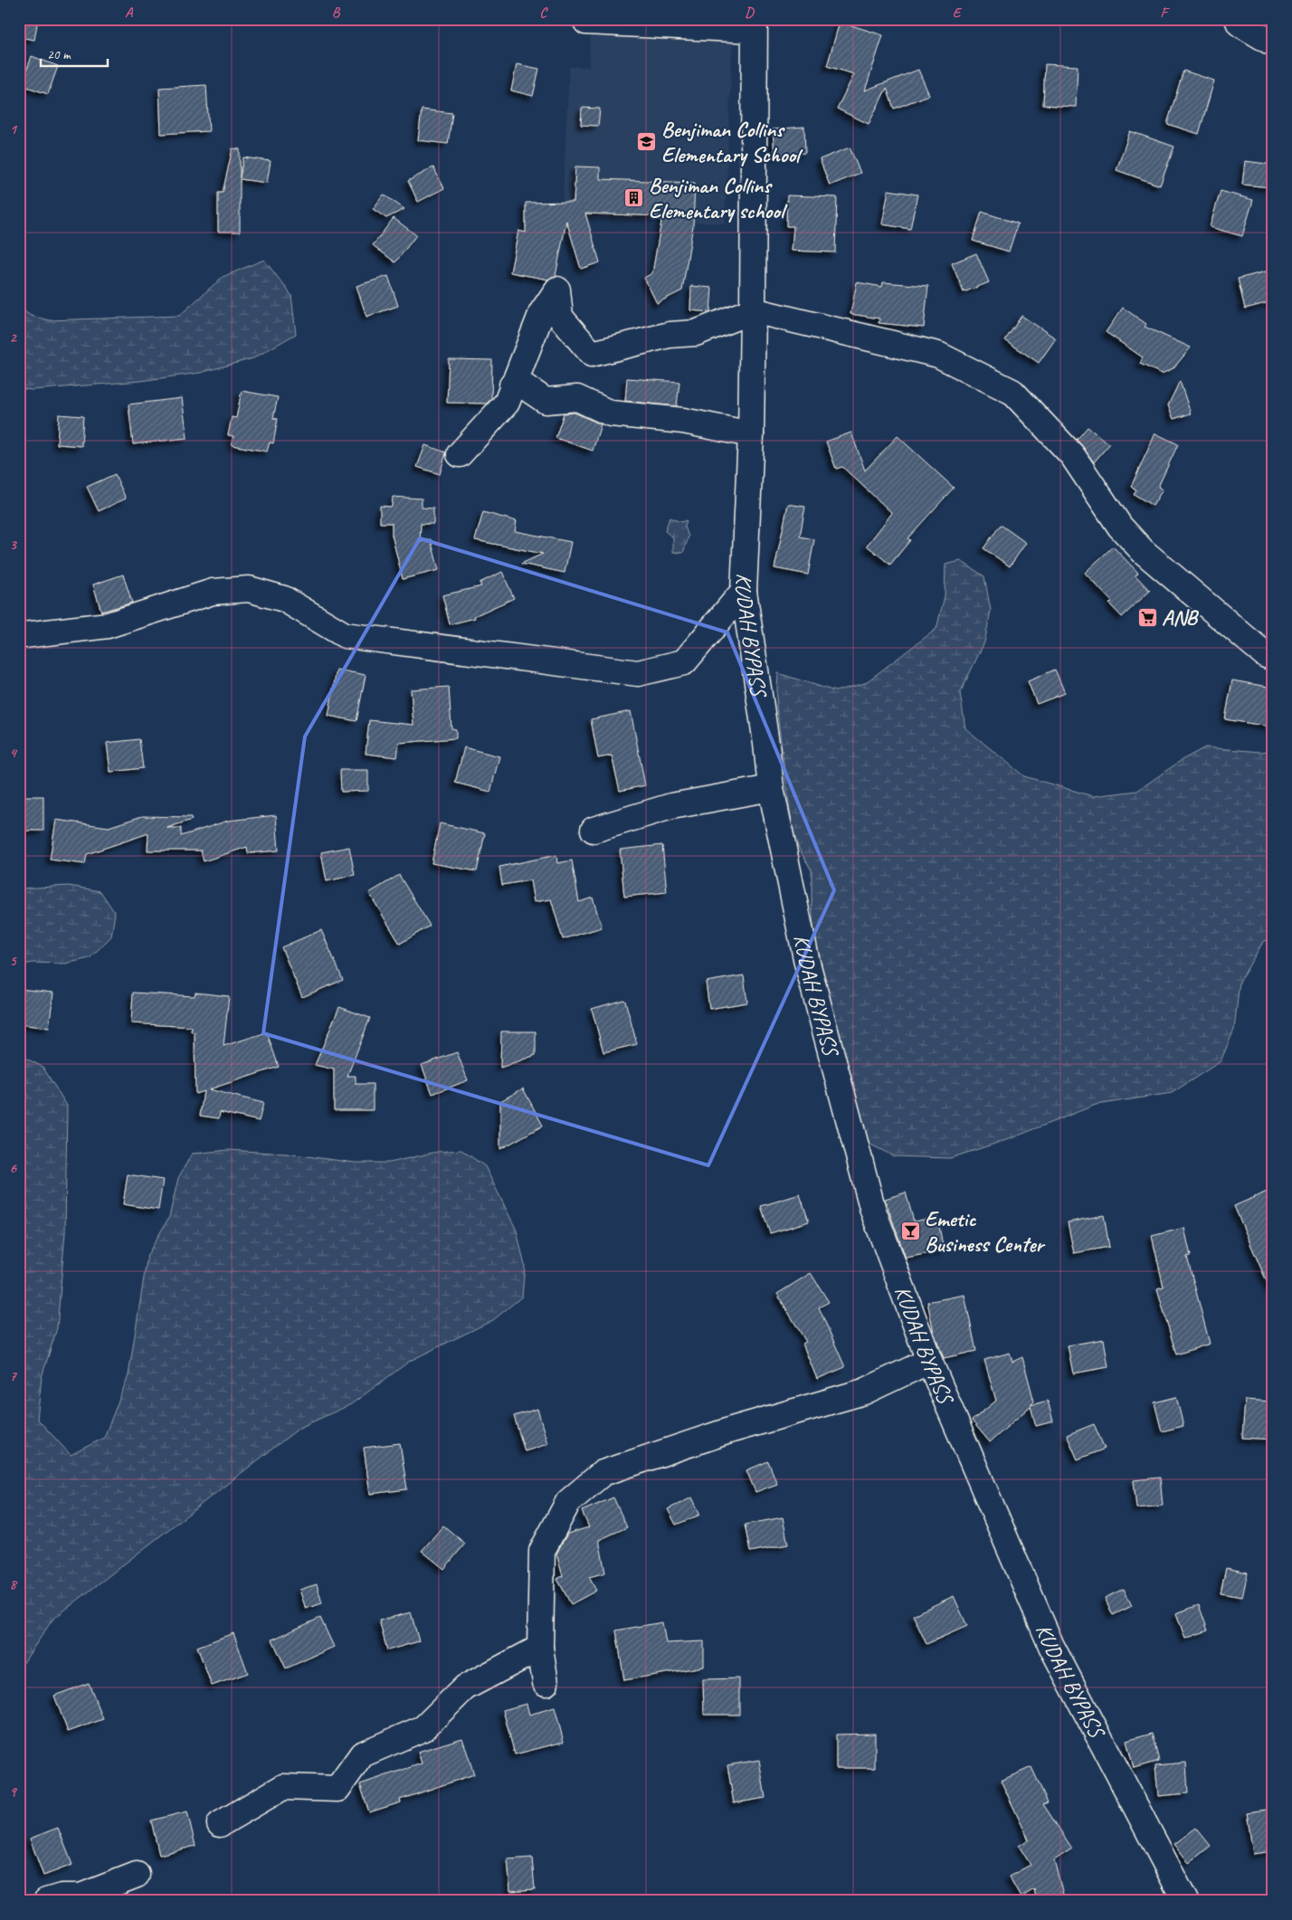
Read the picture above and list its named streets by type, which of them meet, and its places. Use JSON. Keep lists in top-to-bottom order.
{
  "streets": {
    "street": ["KUDAH BYPASS"]
  },
  "places": {
    "school or university": ["Benjiman Collins Elementary School"],
    "building": ["Benjiman Collins Elementary school"],
    "supermarket": ["ANB"],
    "bar": ["Emetic Business Center"]
  },
  "scale_bar": "20 m",
  "grid": {
    "columns": [
      "A",
      "B",
      "C",
      "D",
      "E",
      "F"
    ],
    "rows": [
      "1",
      "2",
      "3",
      "4",
      "5",
      "6",
      "7",
      "8",
      "9"
    ]
  }
}
